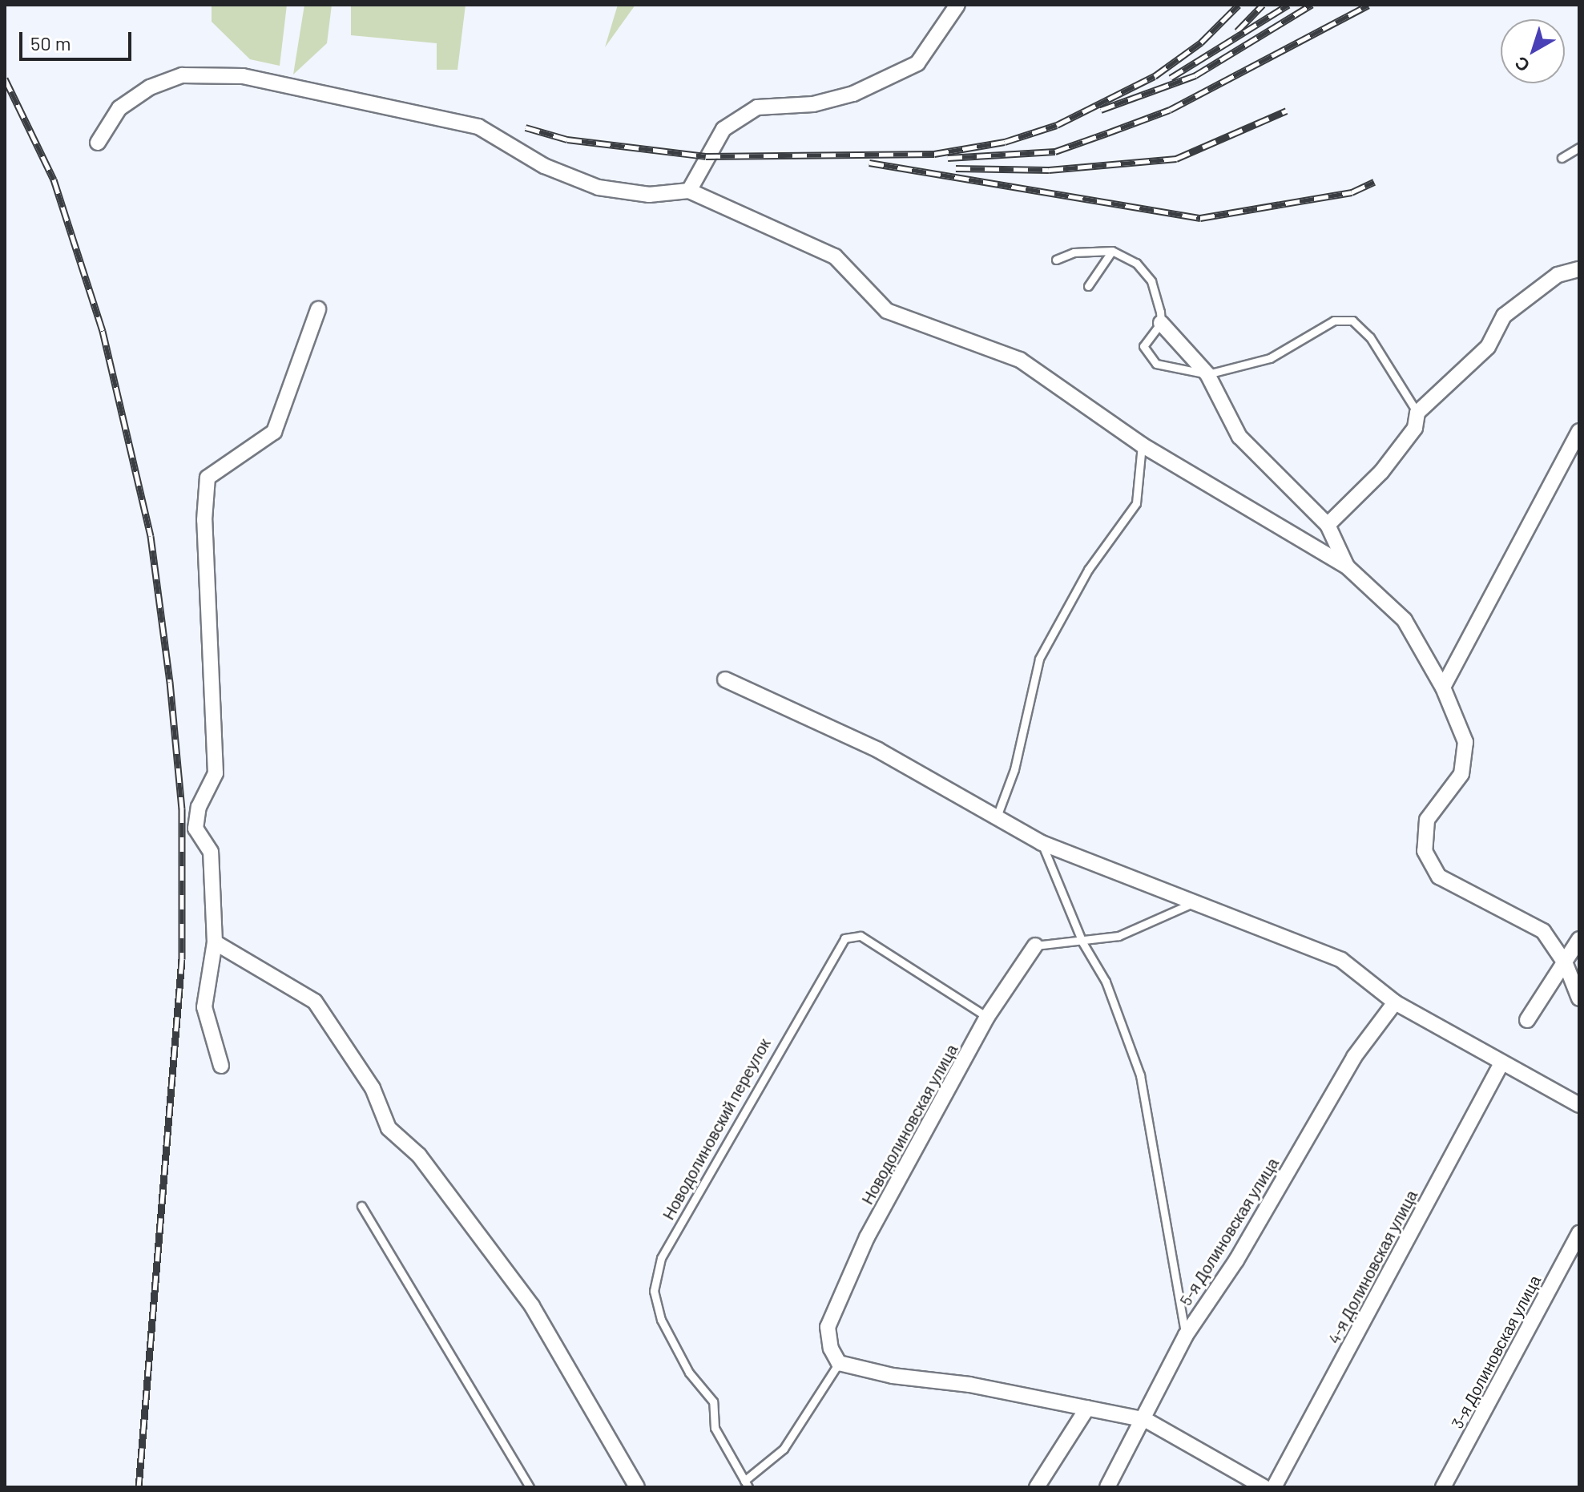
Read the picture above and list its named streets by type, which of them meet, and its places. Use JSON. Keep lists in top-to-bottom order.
{
  "streets": {
    "street": [
      "Новодолиновская улица",
      "5-я Долиновская улица",
      "4-я Долиновская улица",
      "3-я Долиновская улица"
    ],
    "lane": ["Новодолиновский переулок"]
  },
  "crossings": [
    ["Новодолиновская улица", "Новодолиновский переулок"]
  ],
  "scale_bar": "50 m",
  "north": "bottom left"
}
